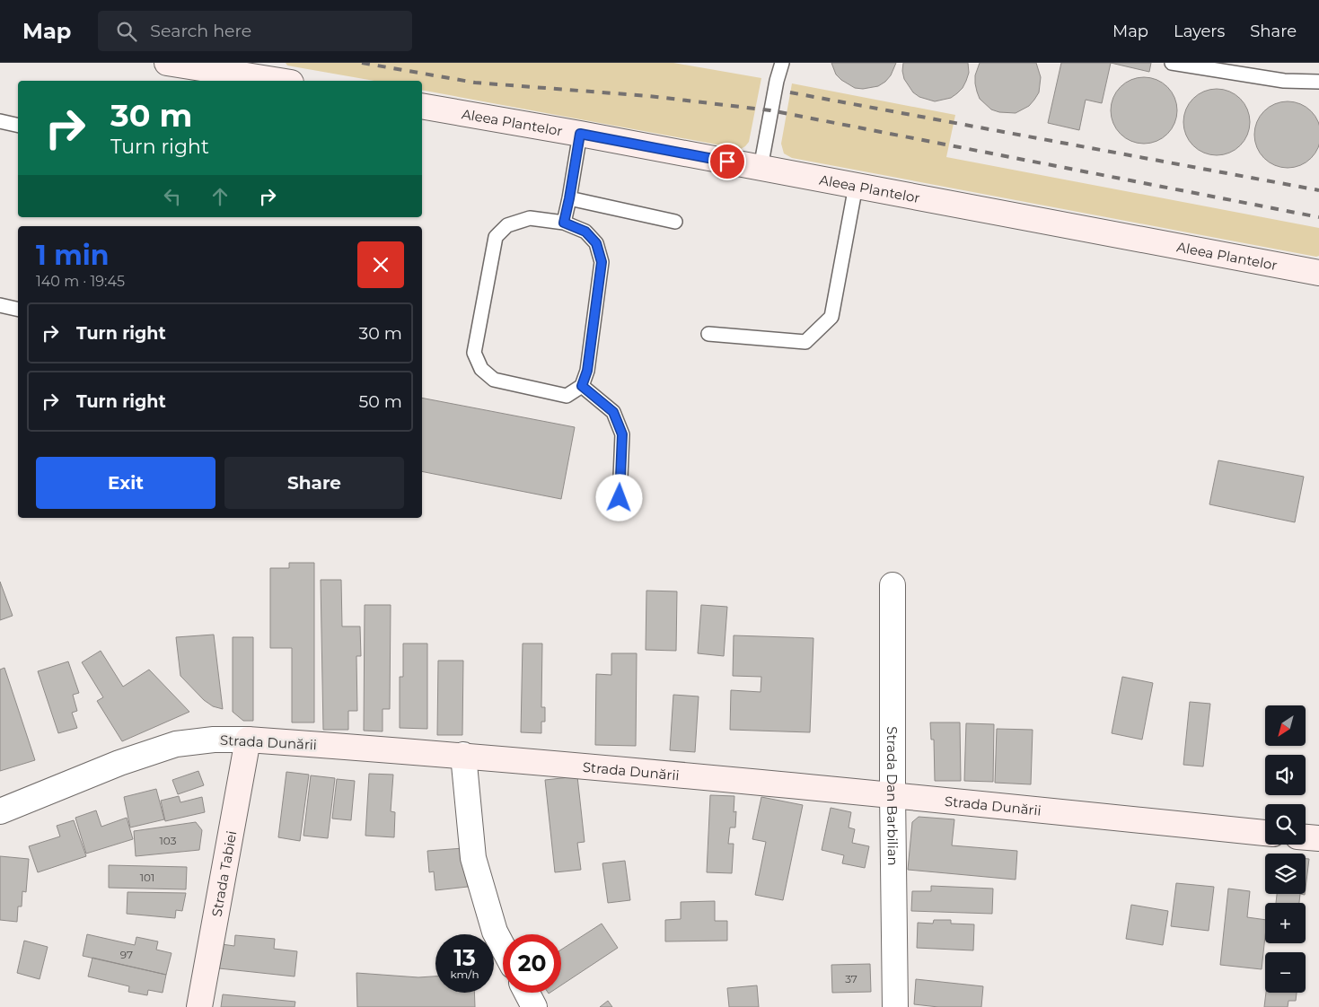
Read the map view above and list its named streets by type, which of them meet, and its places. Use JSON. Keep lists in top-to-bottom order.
{
  "streets": {
    "street": [
      "Aleea Plantelor",
      "Strada Dunării",
      "Strada Dan Barbilian",
      "Strada Tabiei"
    ]
  },
  "crossings": [
    ["Strada Dunării", "Strada Dan Barbilian"],
    ["Strada Dunării", "Strada Tabiei"]
  ],
  "house_numbers": [
    "103",
    "101",
    "97",
    "37"
  ],
  "north": "bottom left",
  "page": {
    "header": "Map",
    "search": "Search here",
    "nav": ["Map", "Layers", "Share"],
    "turn": ["30 m", "Turn right"],
    "heading": ["1 min", "140 m · 19:45"],
    "list": [
      {
        "name": "Turn right",
        "value": "30 m"
      },
      {
        "name": "Turn right",
        "value": "50 m"
      }
    ],
    "buttons": ["Exit", "Share"],
    "map_buttons": ["+", "−"],
    "speed": "13 km/h",
    "limit": "20"
  }
}
